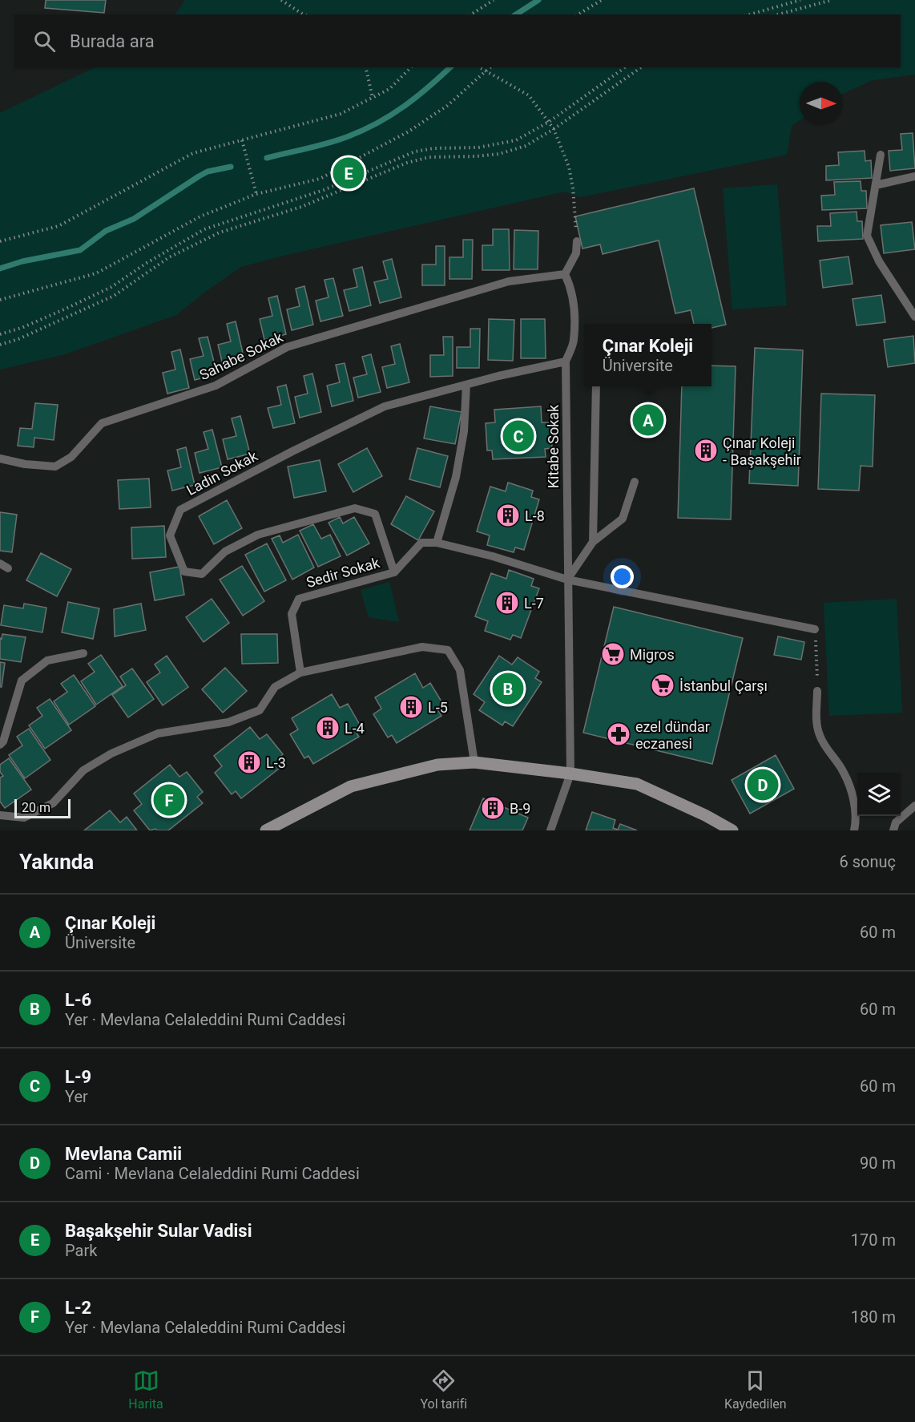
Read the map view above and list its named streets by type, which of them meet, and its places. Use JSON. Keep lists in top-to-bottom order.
{
  "streets": {
    "lane": [
      "Sahabe Sokak",
      "Kitabe Sokak",
      "Ladin Sokak",
      "Sedir Sokak"
    ]
  },
  "crossings": [
    ["Sahabe Sokak", "Kitabe Sokak"],
    ["Kitabe Sokak", "Ladin Sokak"],
    ["Ladin Sokak", "Sedir Sokak"]
  ],
  "places": {
    "building": [
      "Çınar Koleji - Başakşehir",
      "L-8",
      "L-7",
      "L-5",
      "L-4",
      "L-3",
      "B-9"
    ],
    "supermarket": ["Migros", "İstanbul Çarşı"],
    "pharmacy": ["ezel dündar eczanesi"]
  },
  "scale_bar": "20 m",
  "north": "right",
  "page": {
    "search": "Burada ara",
    "pins": [
      "E",
      "A",
      "C",
      "B",
      "D",
      "F"
    ],
    "popup": ["Çınar Koleji", "Üniversite"],
    "scale": "20 m",
    "heading": ["Yakında", "6 sonuç"],
    "list": [
      {
        "mark": "A",
        "name": "Çınar Koleji",
        "note": "Üniversite",
        "value": "60 m"
      },
      {
        "mark": "B",
        "name": "L-6",
        "note": "Yer · Mevlana Celaleddini Rumi Caddesi",
        "value": "60 m"
      },
      {
        "mark": "C",
        "name": "L-9",
        "note": "Yer",
        "value": "60 m"
      },
      {
        "mark": "D",
        "name": "Mevlana Camii",
        "note": "Cami · Mevlana Celaleddini Rumi Caddesi",
        "value": "90 m"
      },
      {
        "mark": "E",
        "name": "Başakşehir Sular Vadisi",
        "note": "Park",
        "value": "170 m"
      },
      {
        "mark": "F",
        "name": "L-2",
        "note": "Yer · Mevlana Celaleddini Rumi Caddesi",
        "value": "180 m"
      }
    ],
    "nav": ["Harita", "Yol tarifi", "Kaydedilen"]
  }
}
